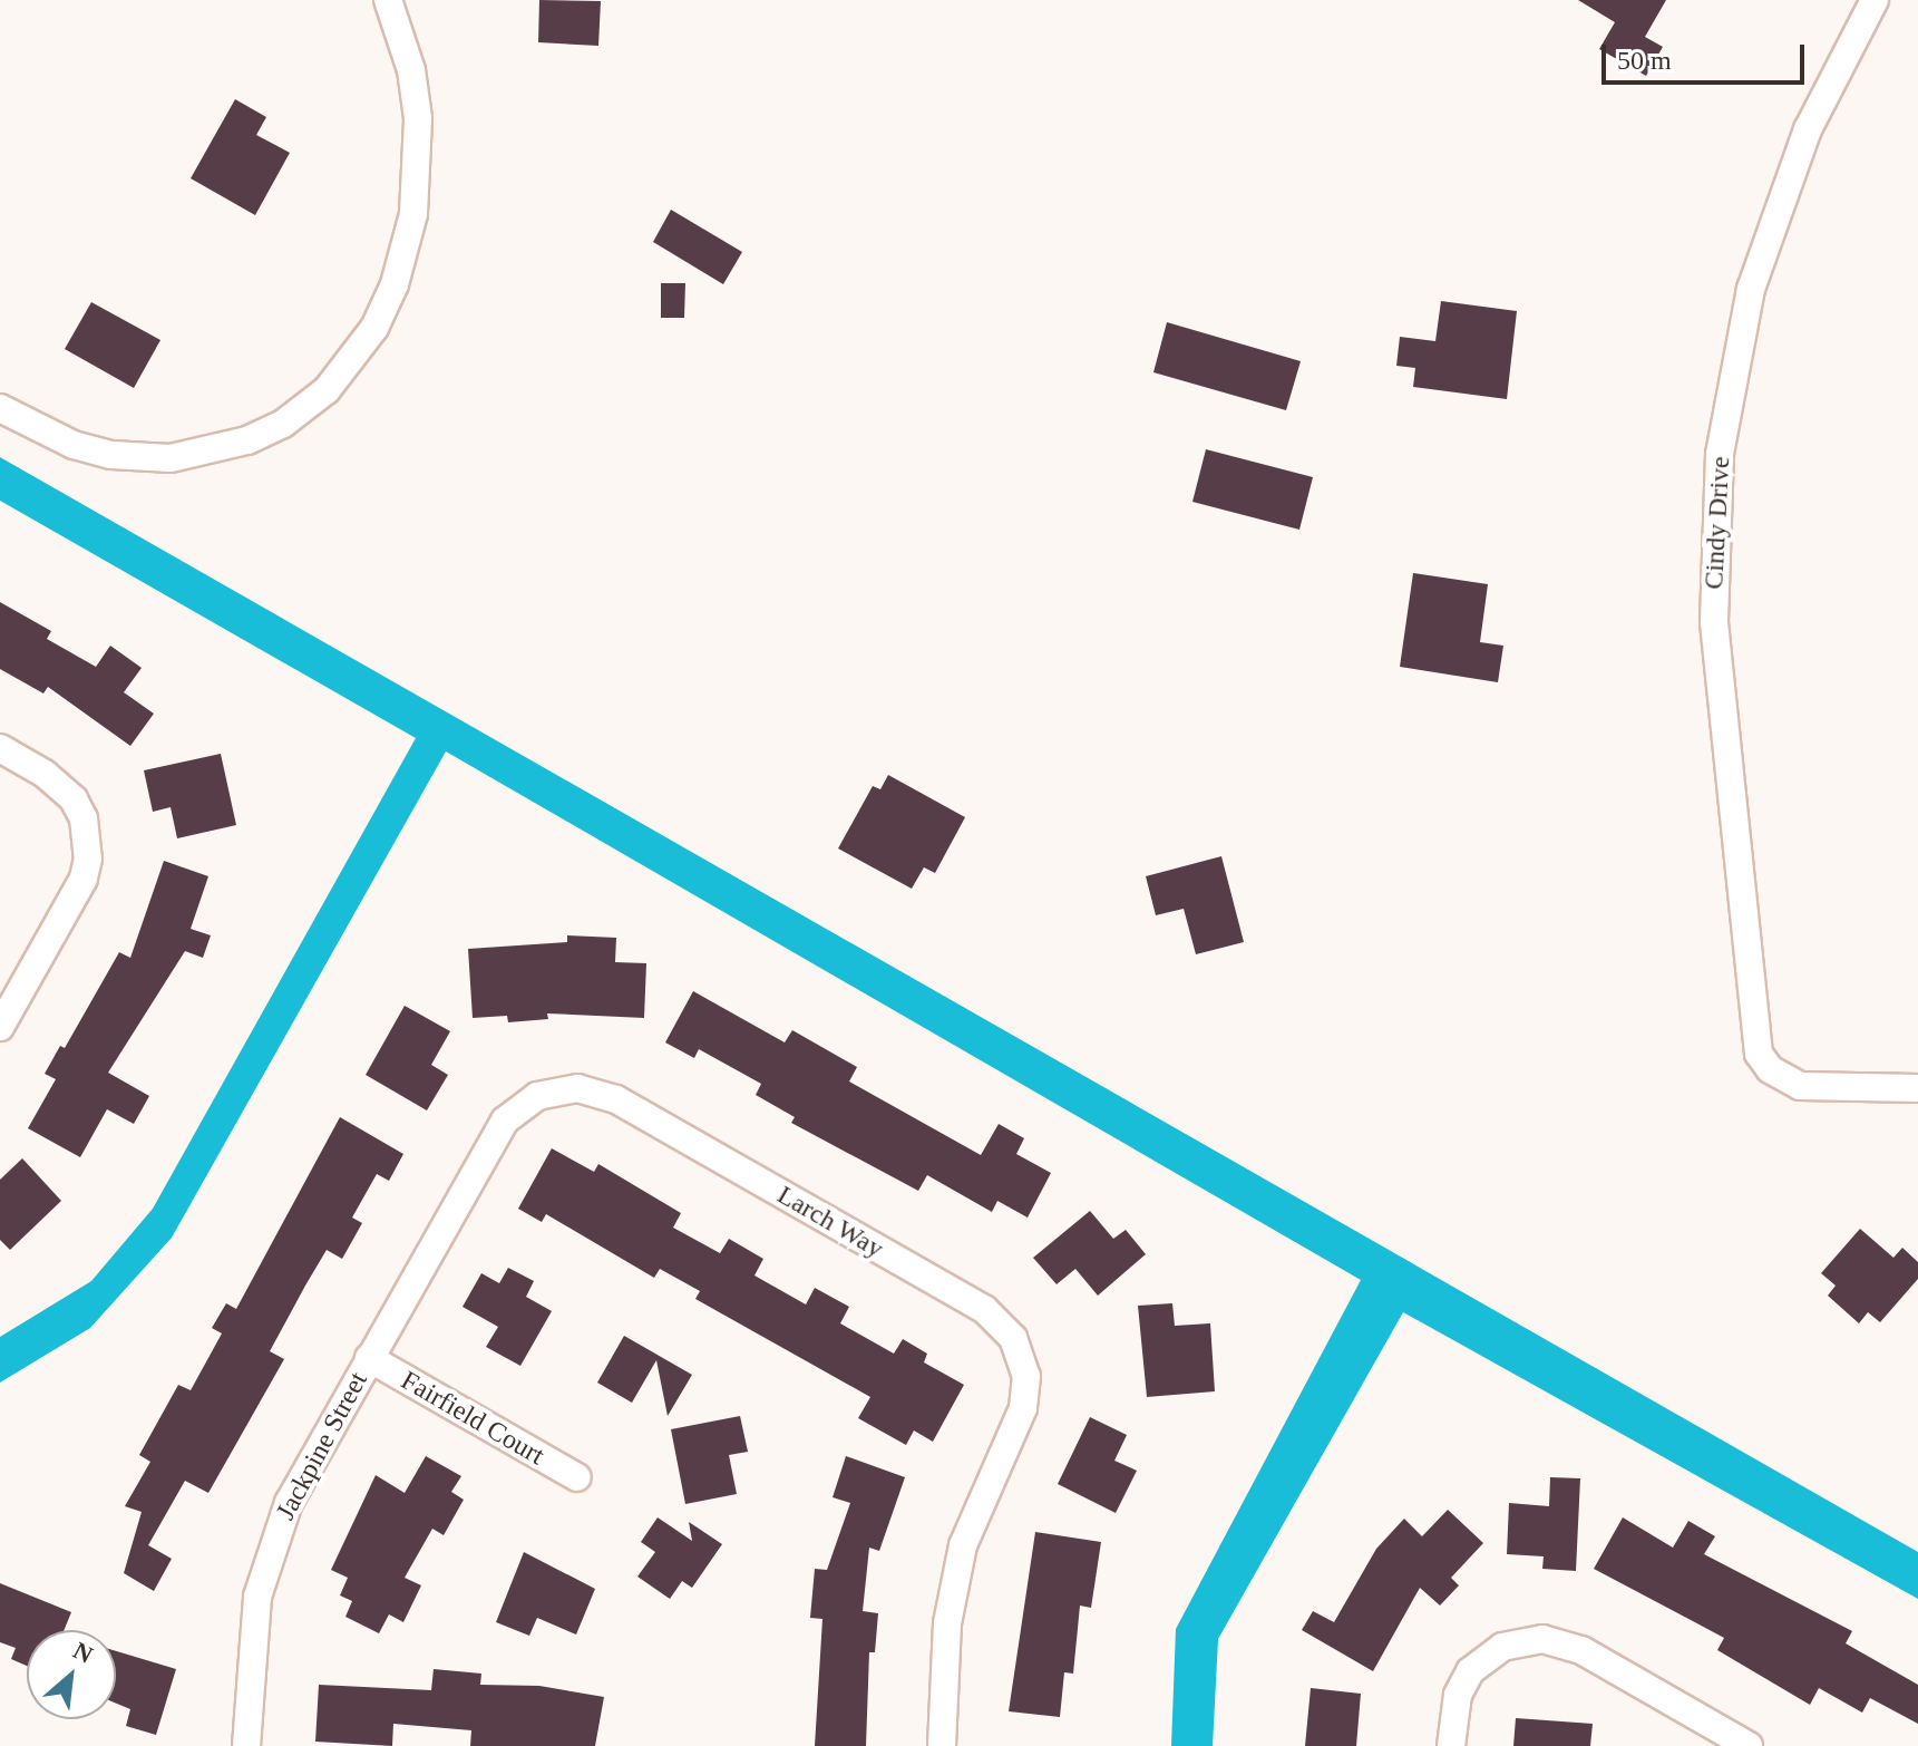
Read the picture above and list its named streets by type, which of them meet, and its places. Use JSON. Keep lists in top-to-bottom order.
{
  "streets": {
    "street": [
      "Cindy Drive",
      "Larch Way",
      "Fairfield Court",
      "Jackpine Street"
    ]
  },
  "crossings": [
    ["Larch Way", "Fairfield Court"],
    ["Larch Way", "Jackpine Street"],
    ["Fairfield Court", "Jackpine Street"]
  ],
  "scale_bar": "50 m",
  "north": "top right"
}
